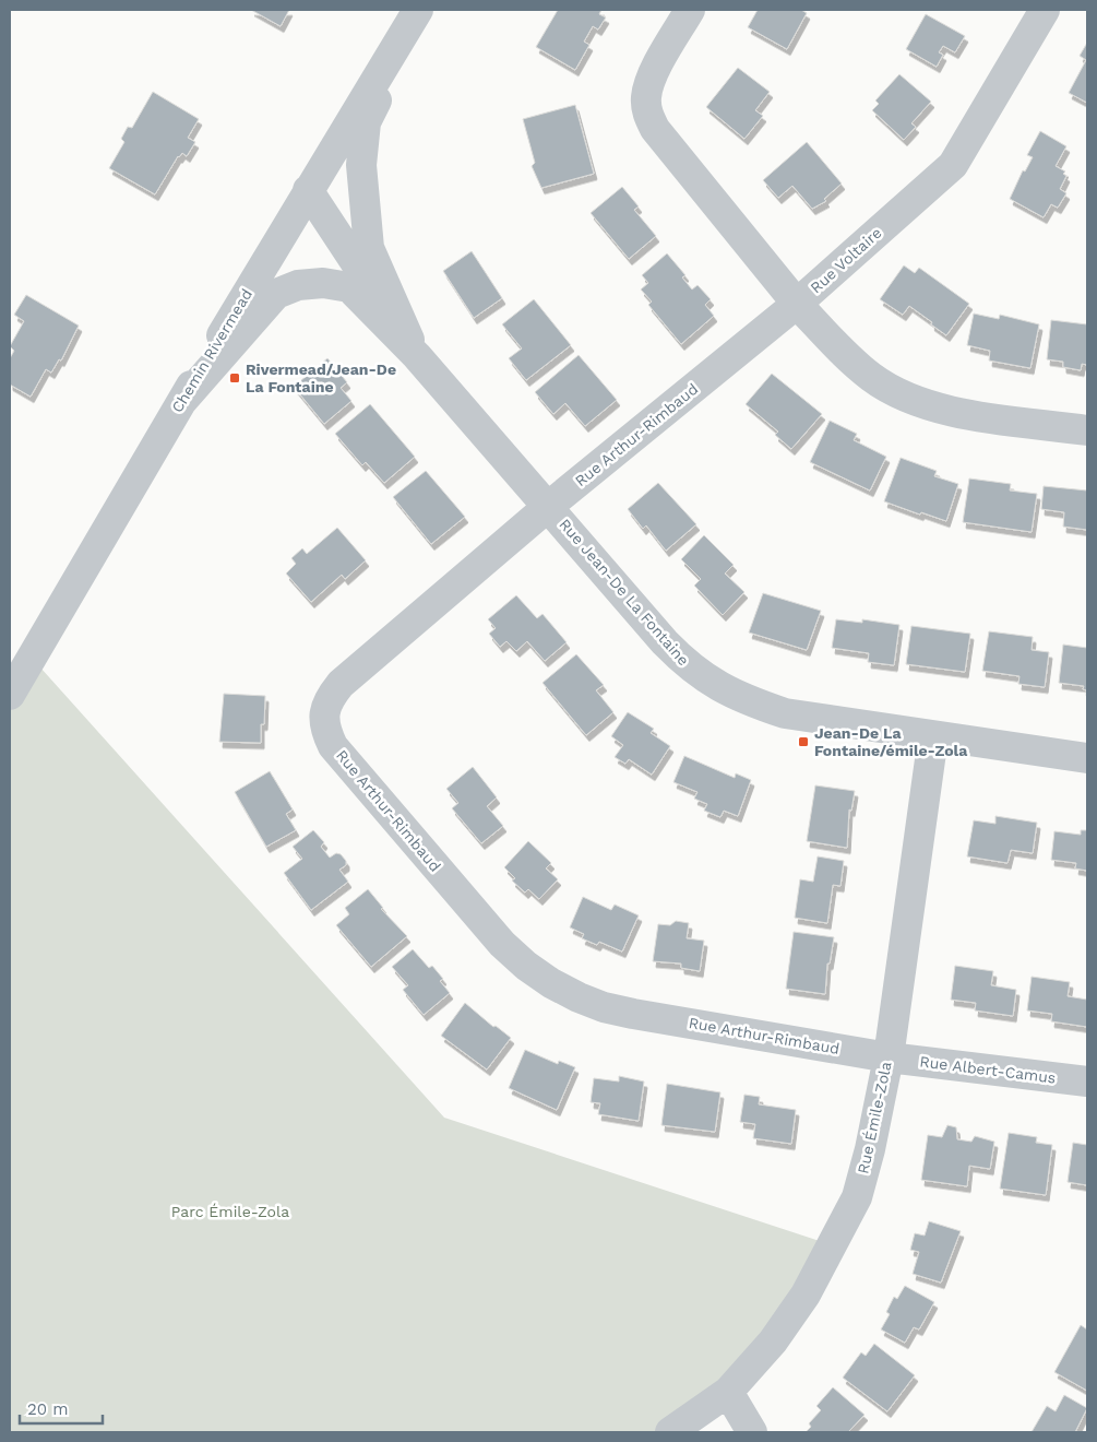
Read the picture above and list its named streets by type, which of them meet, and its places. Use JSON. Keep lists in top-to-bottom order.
{
  "streets": {
    "street": [
      "Rue Voltaire",
      "Chemin Rivermead",
      "Rue Arthur-Rimbaud",
      "Rue Jean-De La Fontaine",
      "Rue Albert-Camus",
      "Rue Émile-Zola"
    ]
  },
  "crossings": [
    ["Rue Voltaire", "Rue Arthur-Rimbaud"],
    ["Chemin Rivermead", "Rue Jean-De La Fontaine"],
    ["Rue Arthur-Rimbaud", "Rue Jean-De La Fontaine"],
    ["Rue Arthur-Rimbaud", "Rue Albert-Camus"],
    ["Rue Arthur-Rimbaud", "Rue Émile-Zola"],
    ["Rue Jean-De La Fontaine", "Rue Émile-Zola"],
    ["Rue Albert-Camus", "Rue Émile-Zola"]
  ],
  "parks": ["Parc Émile-Zola"],
  "places": {
    "transit": ["Rivermead/Jean-De La Fontaine", "Jean-De La Fontaine/émile-Zola"]
  },
  "scale_bar": "20 m"
}
